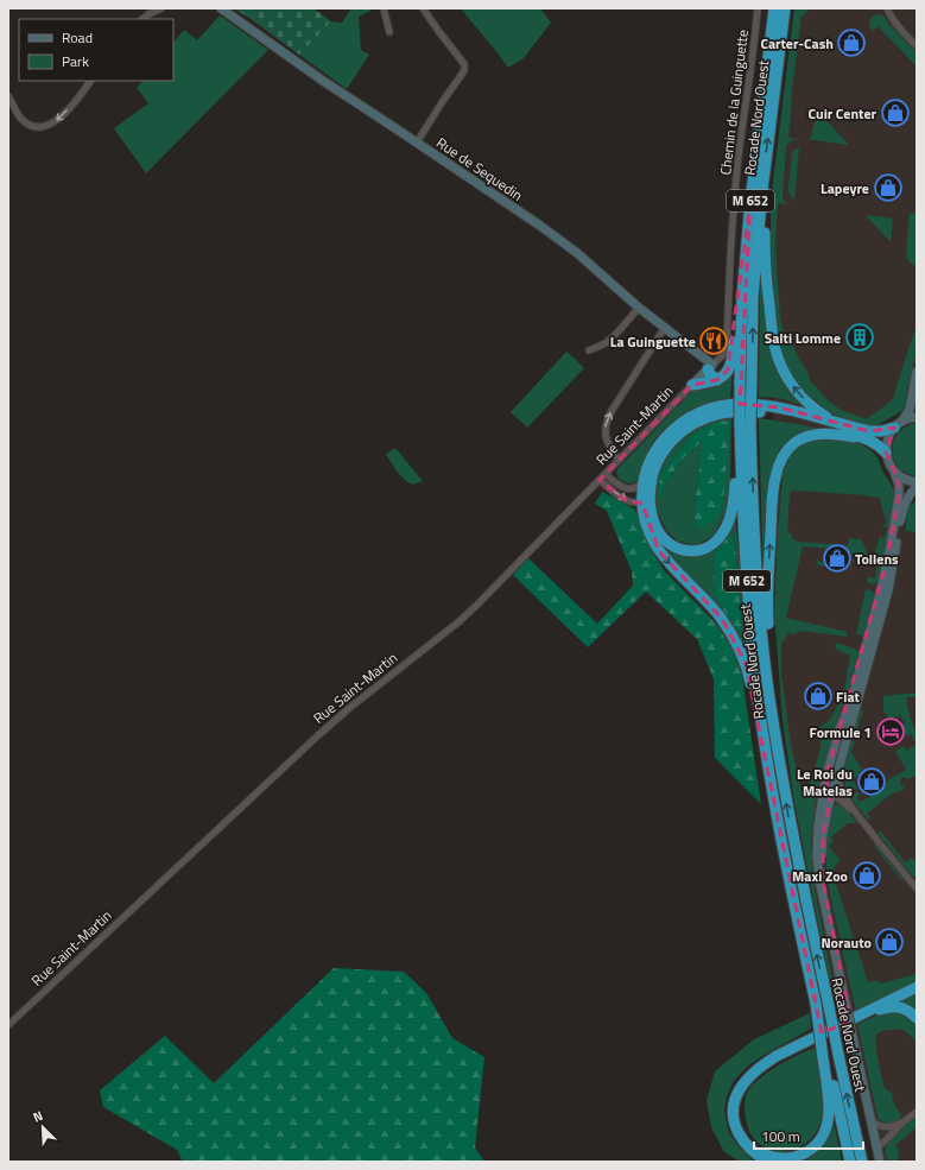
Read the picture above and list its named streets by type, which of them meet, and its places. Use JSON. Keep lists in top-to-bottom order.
{
  "streets": {
    "highway": ["Rocade Nord Ouest", "M 652"],
    "main road": ["Rue de Sequedin", "Rue Saint-Martin"],
    "street": ["Chemin de la Guinguette"]
  },
  "crossings": [
    ["Chemin de la Guinguette", "Rue de Sequedin"],
    ["Chemin de la Guinguette", "Rue Saint-Martin"],
    ["Rue de Sequedin", "Rue Saint-Martin"]
  ],
  "places": {
    "shop": [
      "Carter-Cash",
      "Cuir Center",
      "Lapeyre",
      "Tollens",
      "Fiat",
      "Le Roi du Matelas",
      "Maxi Zoo",
      "Norauto"
    ],
    "building": ["Salti Lomme"],
    "restaurant": ["La Guinguette"],
    "hotel": ["Formule 1"]
  },
  "legend": ["Road", "Park"],
  "scale_bar": "100 m",
  "north": "top left"
}
